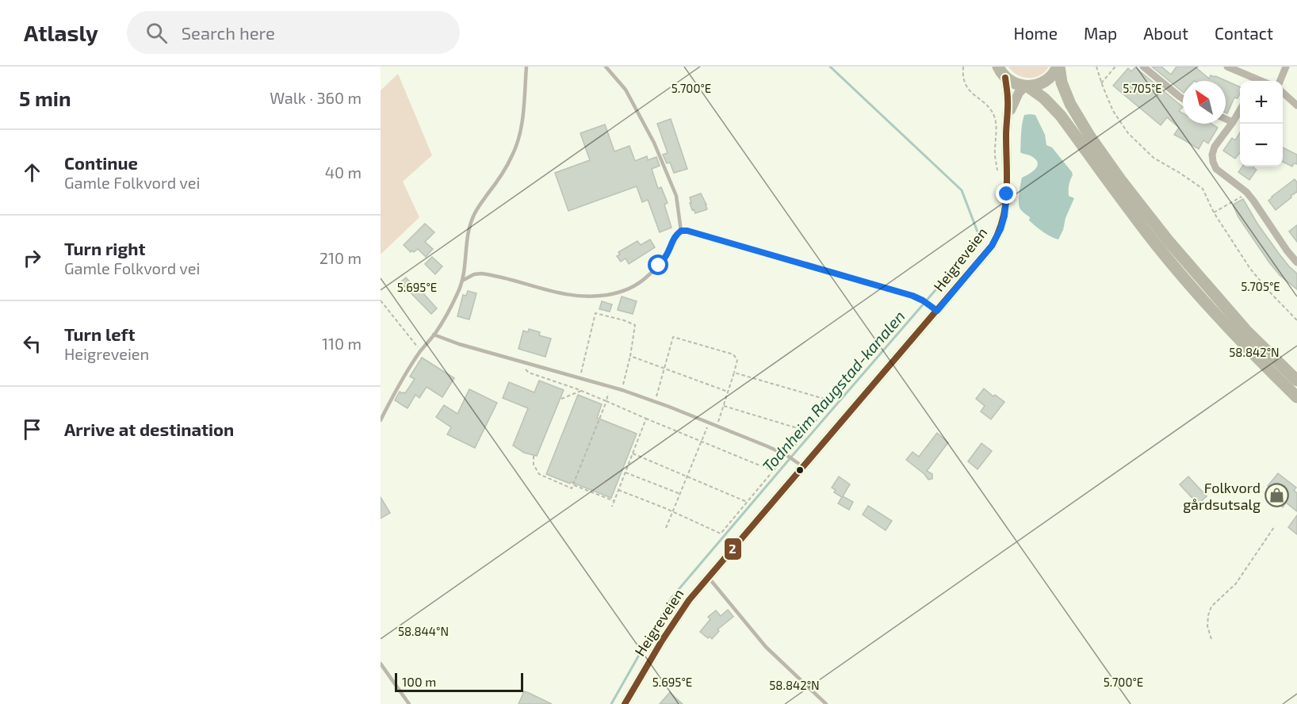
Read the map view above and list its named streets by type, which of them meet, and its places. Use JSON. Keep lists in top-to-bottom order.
{
  "streets": {
    "main road": ["Heigreveien"]
  },
  "water": ["Todnheim Raugstad-kanalen"],
  "places": {
    "shop": ["Folkvord gårdsutsalg"]
  },
  "lines": ["transit line 2"],
  "scale_bar": "100 m",
  "north": "top left",
  "page": {
    "header": "Atlasly",
    "search": "Search here",
    "nav": [
      "Home",
      "Map",
      "About",
      "Contact"
    ],
    "heading": ["5 min", "Walk · 360 m"],
    "map_buttons": ["+", "−"],
    "list": [
      ["Continue", "Gamle Folkvord vei", "40 m"],
      ["Turn right", "Gamle Folkvord vei", "210 m"],
      ["Turn left", "Heigreveien", "110 m"],
      "Arrive at destination"
    ],
    "scale": "100 m"
  },
  "coordinates": [
    "5.700°E",
    "5.705°E",
    "5.695°E",
    "58.842°N",
    "58.844°N"
  ]
}
